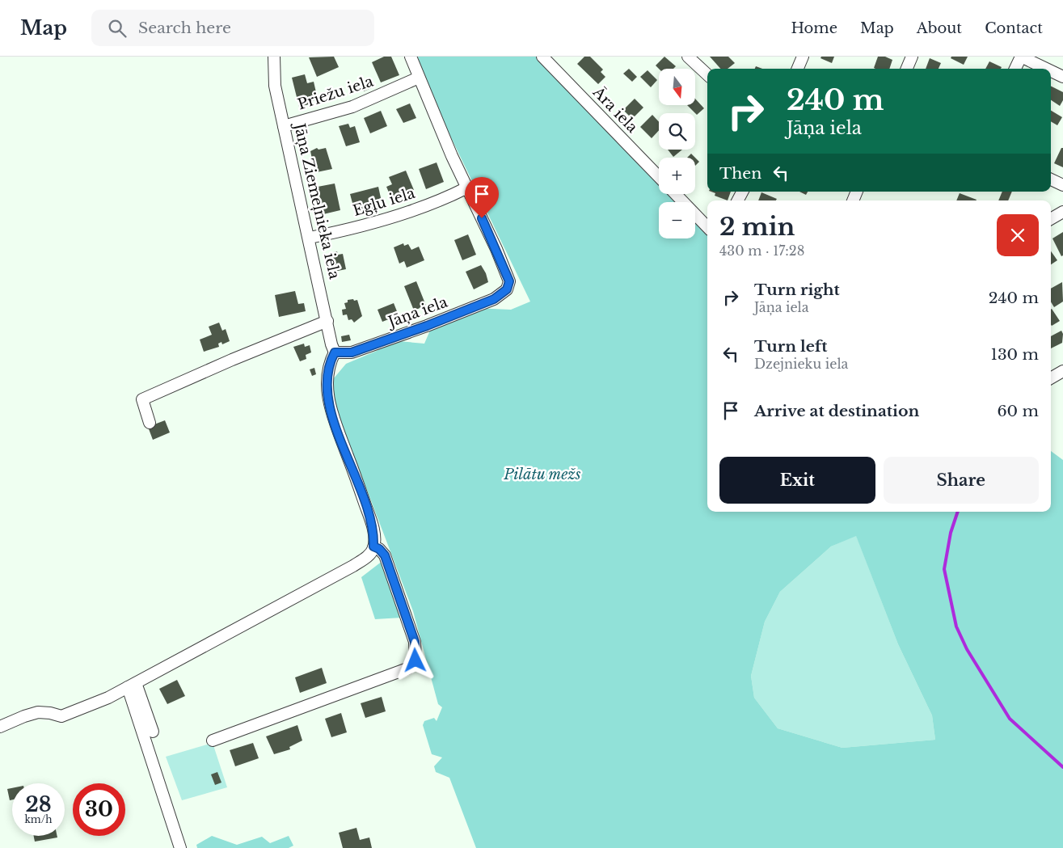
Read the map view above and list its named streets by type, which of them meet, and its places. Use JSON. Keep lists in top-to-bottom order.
{
  "streets": {
    "street": [
      "Priežu iela",
      "Āra iela",
      "Jāņa Ziemeļnieka iela",
      "Egļu iela",
      "Jāņa iela"
    ]
  },
  "crossings": [
    ["Priežu iela", "Jāņa Ziemeļnieka iela"],
    ["Jāņa Ziemeļnieka iela", "Egļu iela"],
    ["Jāņa Ziemeļnieka iela", "Jāņa iela"],
    ["Egļu iela", "Jāņa iela"]
  ],
  "parks": ["Pilātu mežs"],
  "north": "bottom",
  "page": {
    "header": "Map",
    "search": "Search here",
    "nav": [
      "Home",
      "Map",
      "About",
      "Contact"
    ],
    "map_buttons": ["+", "−"],
    "turn": ["240 m", "Jāņa iela"],
    "then": "Then",
    "heading": ["2 min", "430 m · 17:28"],
    "list": [
      {
        "name": "Turn right",
        "note": "Jāņa iela",
        "value": "240 m"
      },
      {
        "name": "Turn left",
        "note": "Dzejnieku iela",
        "value": "130 m"
      },
      {
        "name": "Arrive at destination",
        "value": "60 m"
      }
    ],
    "buttons": ["Exit", "Share"],
    "speed": "28 km/h",
    "limit": "30"
  }
}
